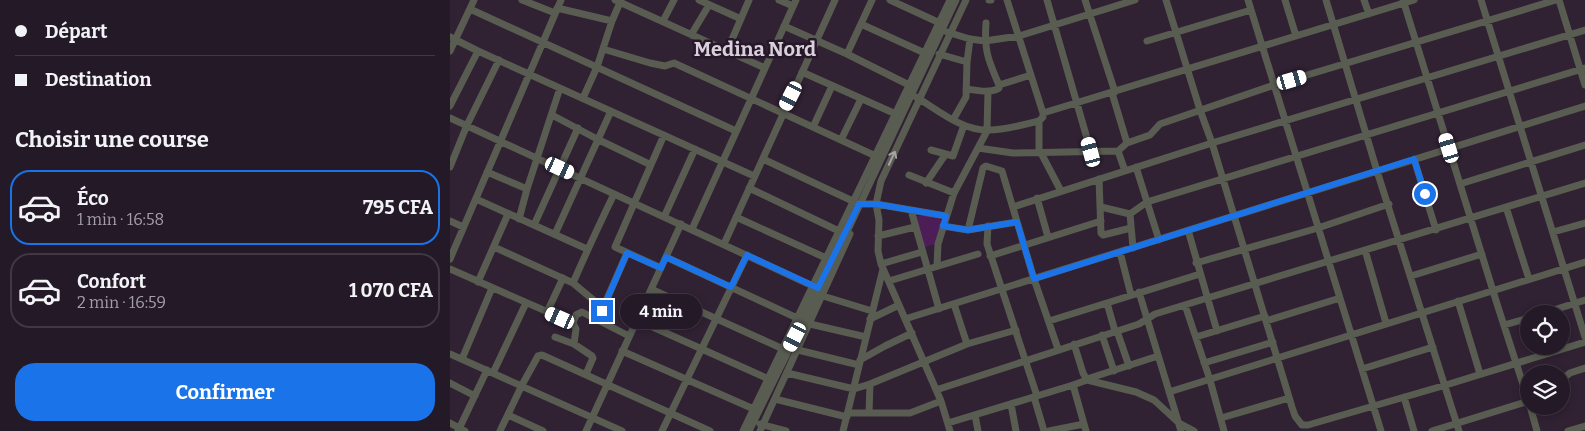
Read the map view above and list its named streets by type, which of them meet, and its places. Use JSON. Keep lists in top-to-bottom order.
{
  "districts": ["Medina Nord"],
  "page": {
    "banner": ["Départ", "Destination"],
    "heading": "Choisir une course",
    "list": [
      {
        "name": "Éco",
        "note": "1 min · 16:58",
        "value": "795 CFA"
      },
      {
        "name": "Confort",
        "note": "2 min · 16:59",
        "value": "1 070 CFA"
      }
    ],
    "bubble": "4 min",
    "buttons": "Confirmer"
  }
}
